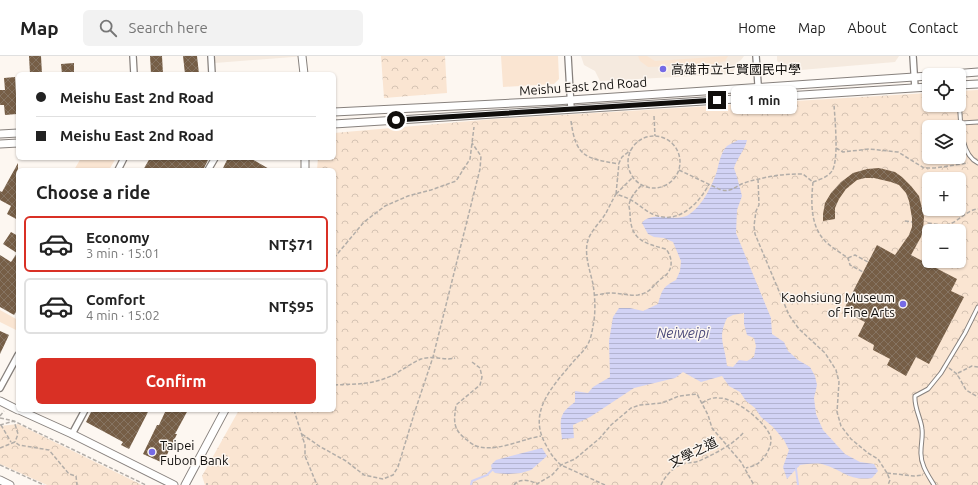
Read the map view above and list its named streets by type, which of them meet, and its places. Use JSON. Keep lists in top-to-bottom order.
{
  "streets": {
    "street": ["Meishu East 2nd Road"],
    "path": ["文學之道"]
  },
  "water": ["Neiweipi"],
  "places": ["高雄市立七賢國民中學", "Kaohsiung Museum of Fine Arts", "Taipei Fubon Bank"],
  "page": {
    "header": "Map",
    "search": "Search here",
    "nav": [
      "Home",
      "Map",
      "About",
      "Contact"
    ],
    "map_buttons": ["+", "−"],
    "banner": ["Meishu East 2nd Road", "Meishu East 2nd Road"],
    "bubble": "1 min",
    "heading": "Choose a ride",
    "list": [
      {
        "name": "Economy",
        "note": "3 min · 15:01",
        "value": "NT$71"
      },
      {
        "name": "Comfort",
        "note": "4 min · 15:02",
        "value": "NT$95"
      }
    ],
    "buttons": "Confirm"
  }
}
